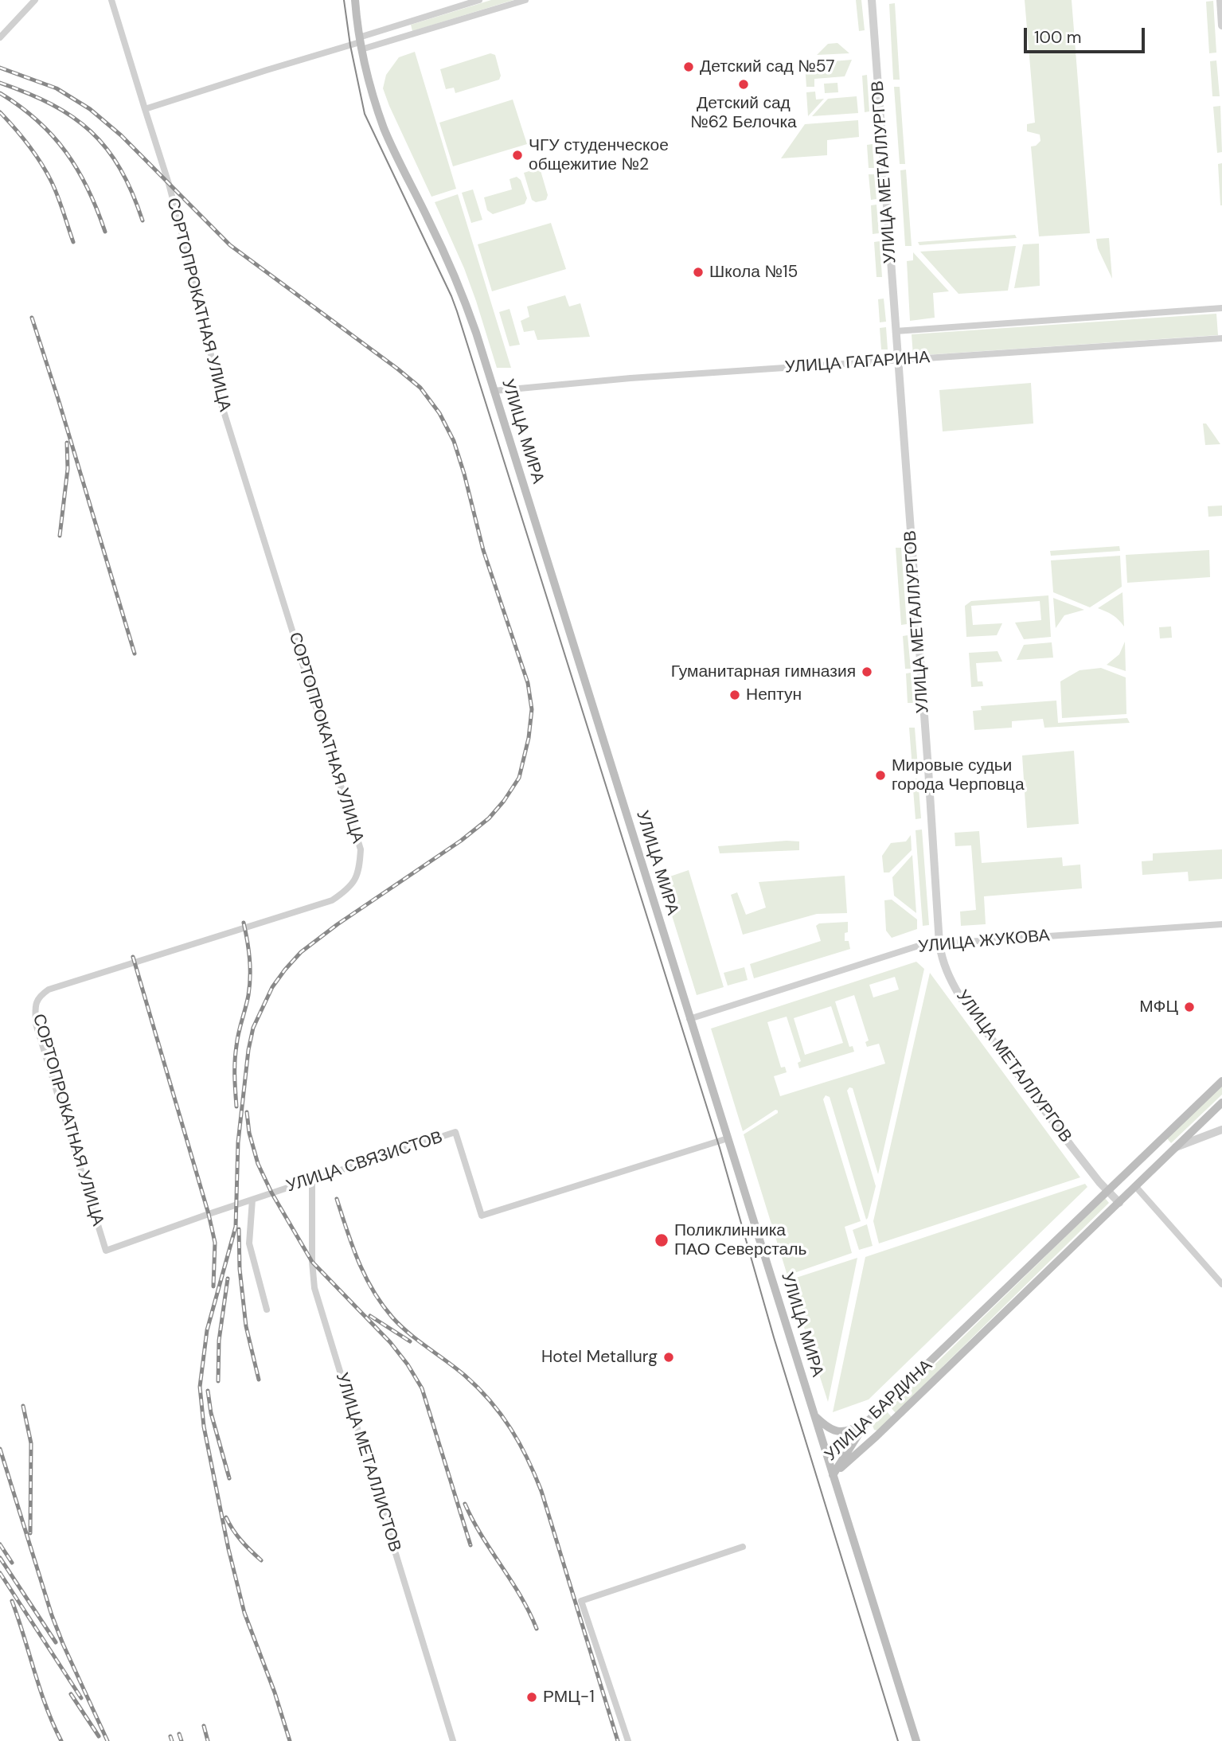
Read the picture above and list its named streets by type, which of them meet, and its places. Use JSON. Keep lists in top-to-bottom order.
{
  "streets": {
    "main road": ["УЛИЦА МИРА", "УЛИЦА БАРДИНА"],
    "street": [
      "УЛИЦА МЕТАЛЛУРГОВ",
      "СОРТОПРОКАТНАЯ УЛИЦА",
      "УЛИЦА ГАГАРИНА",
      "УЛИЦА ЖУКОВА",
      "УЛИЦА СВЯЗИСТОВ",
      "УЛИЦА МЕТАЛЛИСТОВ"
    ]
  },
  "crossings": [
    ["УЛИЦА МЕТАЛЛУРГОВ", "УЛИЦА ГАГАРИНА"],
    ["УЛИЦА МЕТАЛЛУРГОВ", "УЛИЦА ЖУКОВА"],
    ["УЛИЦА МЕТАЛЛУРГОВ", "УЛИЦА БАРДИНА"],
    ["СОРТОПРОКАТНАЯ УЛИЦА", "УЛИЦА СВЯЗИСТОВ"],
    ["УЛИЦА ГАГАРИНА", "УЛИЦА МИРА"],
    ["УЛИЦА МИРА", "УЛИЦА ЖУКОВА"],
    ["УЛИЦА МИРА", "УЛИЦА СВЯЗИСТОВ"],
    ["УЛИЦА МИРА", "УЛИЦА БАРДИНА"],
    ["УЛИЦА СВЯЗИСТОВ", "УЛИЦА МЕТАЛЛИСТОВ"]
  ],
  "places": [
    "Детский сад №57",
    "Детский сад №62 Белочка",
    "ЧГУ студенческое общежитие №2",
    "Школа №15",
    "Гуманитарная гимназия",
    "Нептун",
    "Мировые судьи города Черповца",
    "МФЦ",
    "Поликлинника ПАО Северсталь",
    "Hotel Metallurg",
    "РМЦ-1"
  ],
  "scale_bar": "100 m"
}
